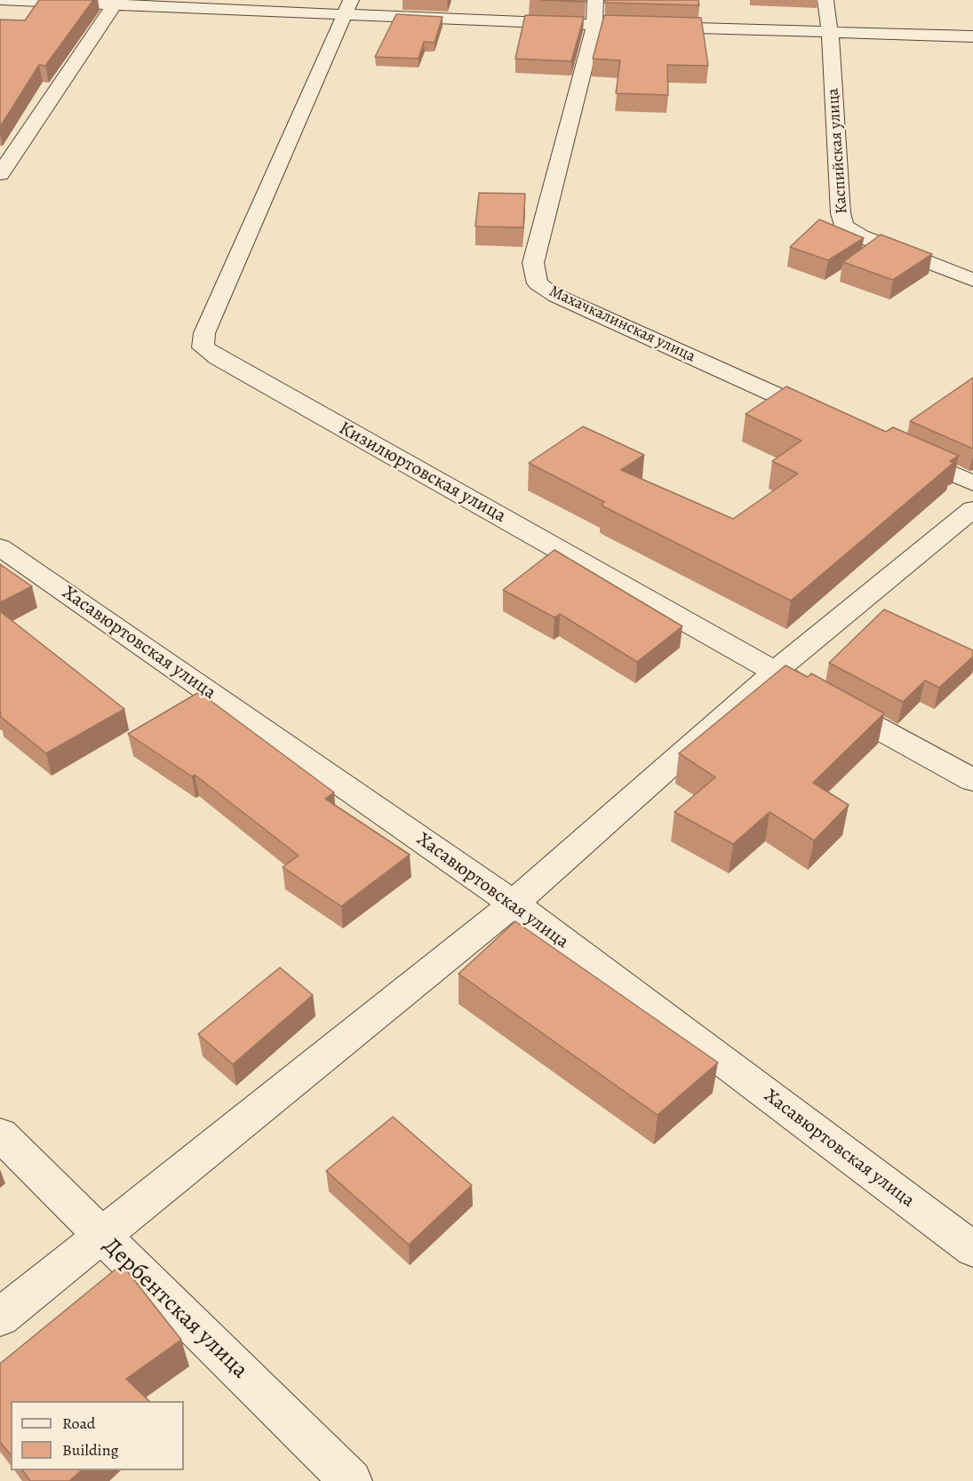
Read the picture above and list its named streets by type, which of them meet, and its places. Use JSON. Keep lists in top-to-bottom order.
{
  "streets": {
    "street": [
      "Каспийская улица",
      "Махачкалинская улица",
      "Кизилюртовская улица",
      "Хасавюртовская улица",
      "Дербентская улица"
    ]
  },
  "legend": ["Road", "Building"]
}
